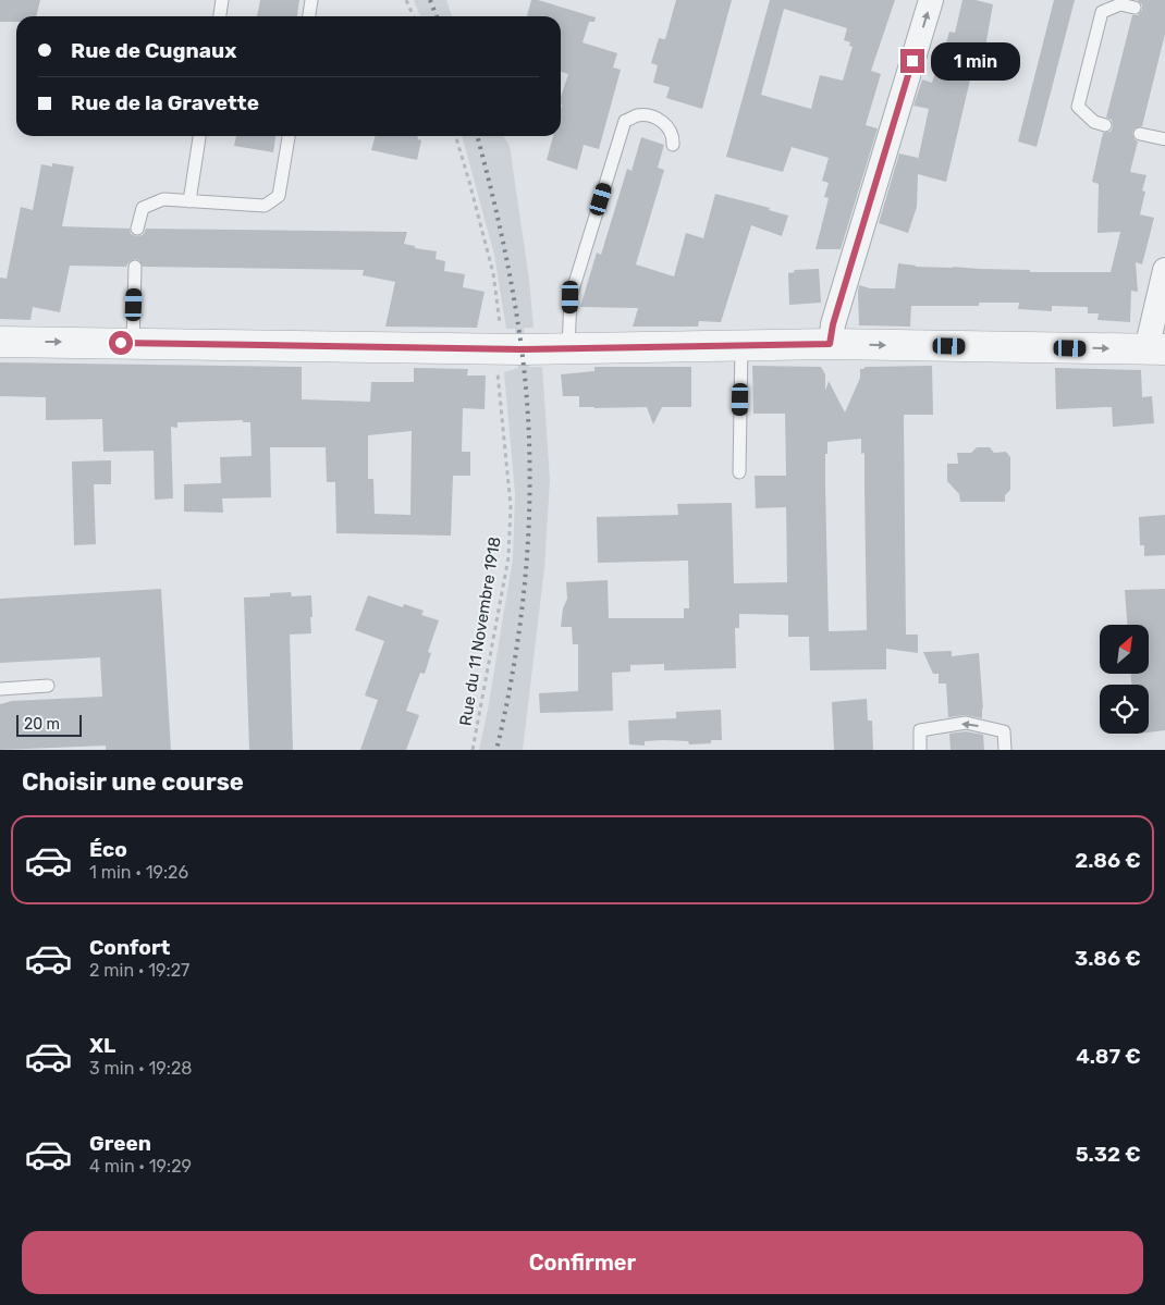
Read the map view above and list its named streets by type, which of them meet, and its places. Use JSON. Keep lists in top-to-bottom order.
{
  "streets": {
    "path": ["Rue du 11 Novembre 1918"]
  },
  "scale_bar": "20 m",
  "north": "top right",
  "page": {
    "banner": ["Rue de Cugnaux", "Rue de la Gravette"],
    "bubble": "1 min",
    "scale": "20 m",
    "heading": "Choisir une course",
    "list": [
      {
        "name": "Éco",
        "note": "1 min · 19:26",
        "value": "2.86 €"
      },
      {
        "name": "Confort",
        "note": "2 min · 19:27",
        "value": "3.86 €"
      },
      {
        "name": "XL",
        "note": "3 min · 19:28",
        "value": "4.87 €"
      },
      {
        "name": "Green",
        "note": "4 min · 19:29",
        "value": "5.32 €"
      }
    ],
    "buttons": "Confirmer"
  }
}
